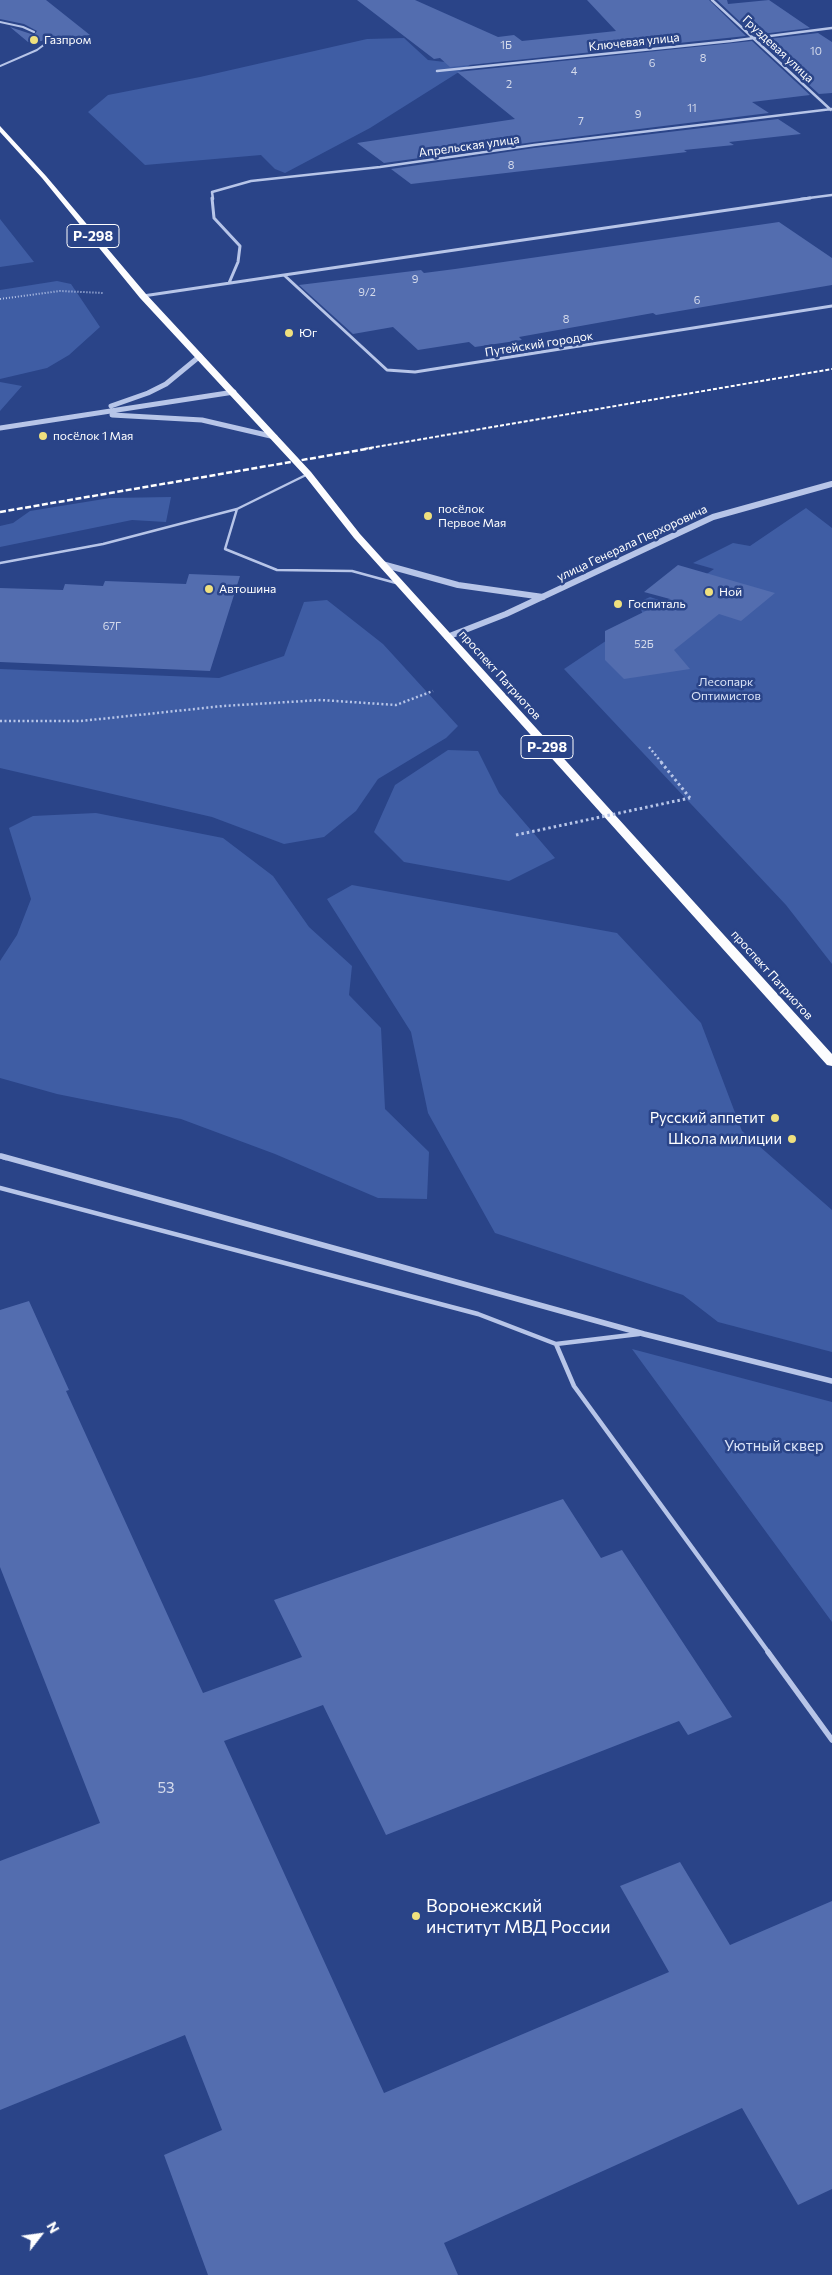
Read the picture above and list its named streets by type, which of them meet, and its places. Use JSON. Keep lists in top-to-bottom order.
{
  "streets": {
    "highway": ["Р-298", "проспект Патриотов"],
    "street": [
      "Ключевая улица",
      "Груздевая улица",
      "Апрельская улица",
      "Путейский городок",
      "улица Генерала Перхоровича"
    ]
  },
  "crossings": [
    ["Ключевая улица", "Груздевая улица"],
    ["Груздевая улица", "Апрельская улица"],
    ["Р-298", "проспект Патриотов"],
    ["улица Генерала Перхоровича", "проспект Патриотов"]
  ],
  "parks": ["Лесопарк Оптимистов", "Уютный сквер"],
  "places": [
    "Газпром",
    "Юг",
    "посёлок 1 Мая",
    "посёлок Первое Мая",
    "Автошина",
    "Ной",
    "Госпиталь",
    "Русский аппетит",
    "Школа милиции",
    "Воронежский институт МВД России"
  ],
  "house_numbers": [
    "1Б",
    "10",
    "8",
    "6",
    "4",
    "2",
    "11",
    "9",
    "7",
    "8",
    "9",
    "9/2",
    "6",
    "8",
    "67Г",
    "52Б",
    "53"
  ],
  "north": "top right"
}
